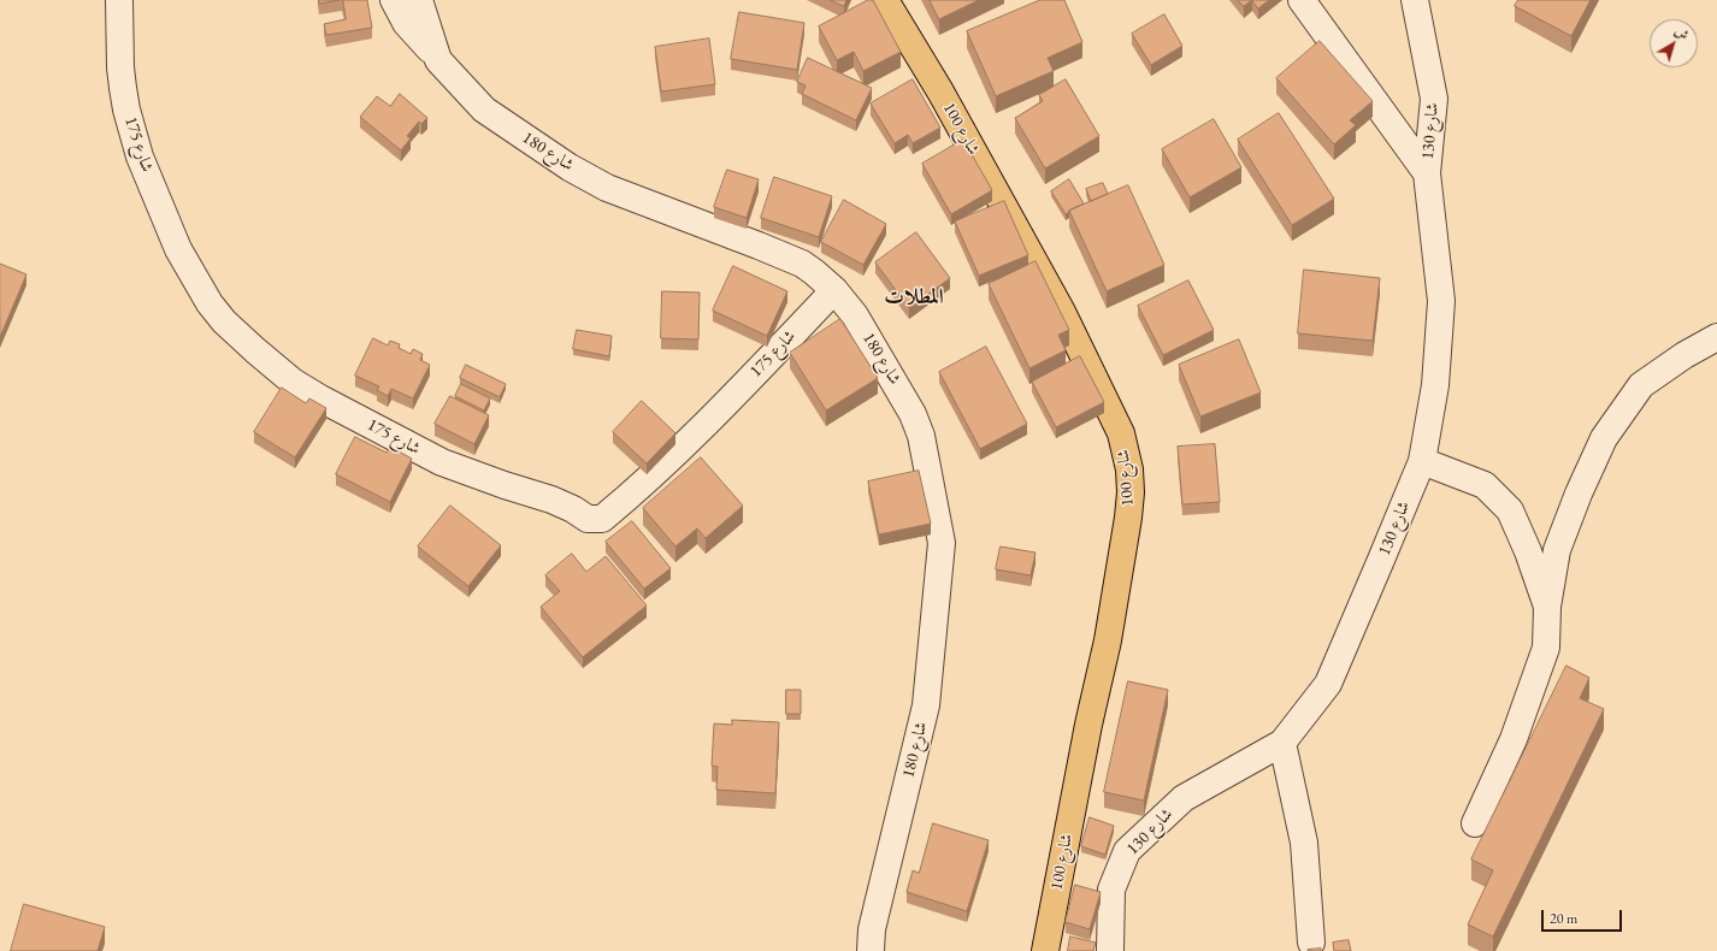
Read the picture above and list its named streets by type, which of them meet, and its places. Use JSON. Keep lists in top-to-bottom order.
{
  "streets": {
    "main road": ["شارع 100"],
    "street": ["شارع 130", "شارع 175", "شارع 180"]
  },
  "crossings": [
    ["شارع 175", "شارع 180"]
  ],
  "districts": ["المطلات"],
  "scale_bar": "20 m",
  "north": "top right"
}
